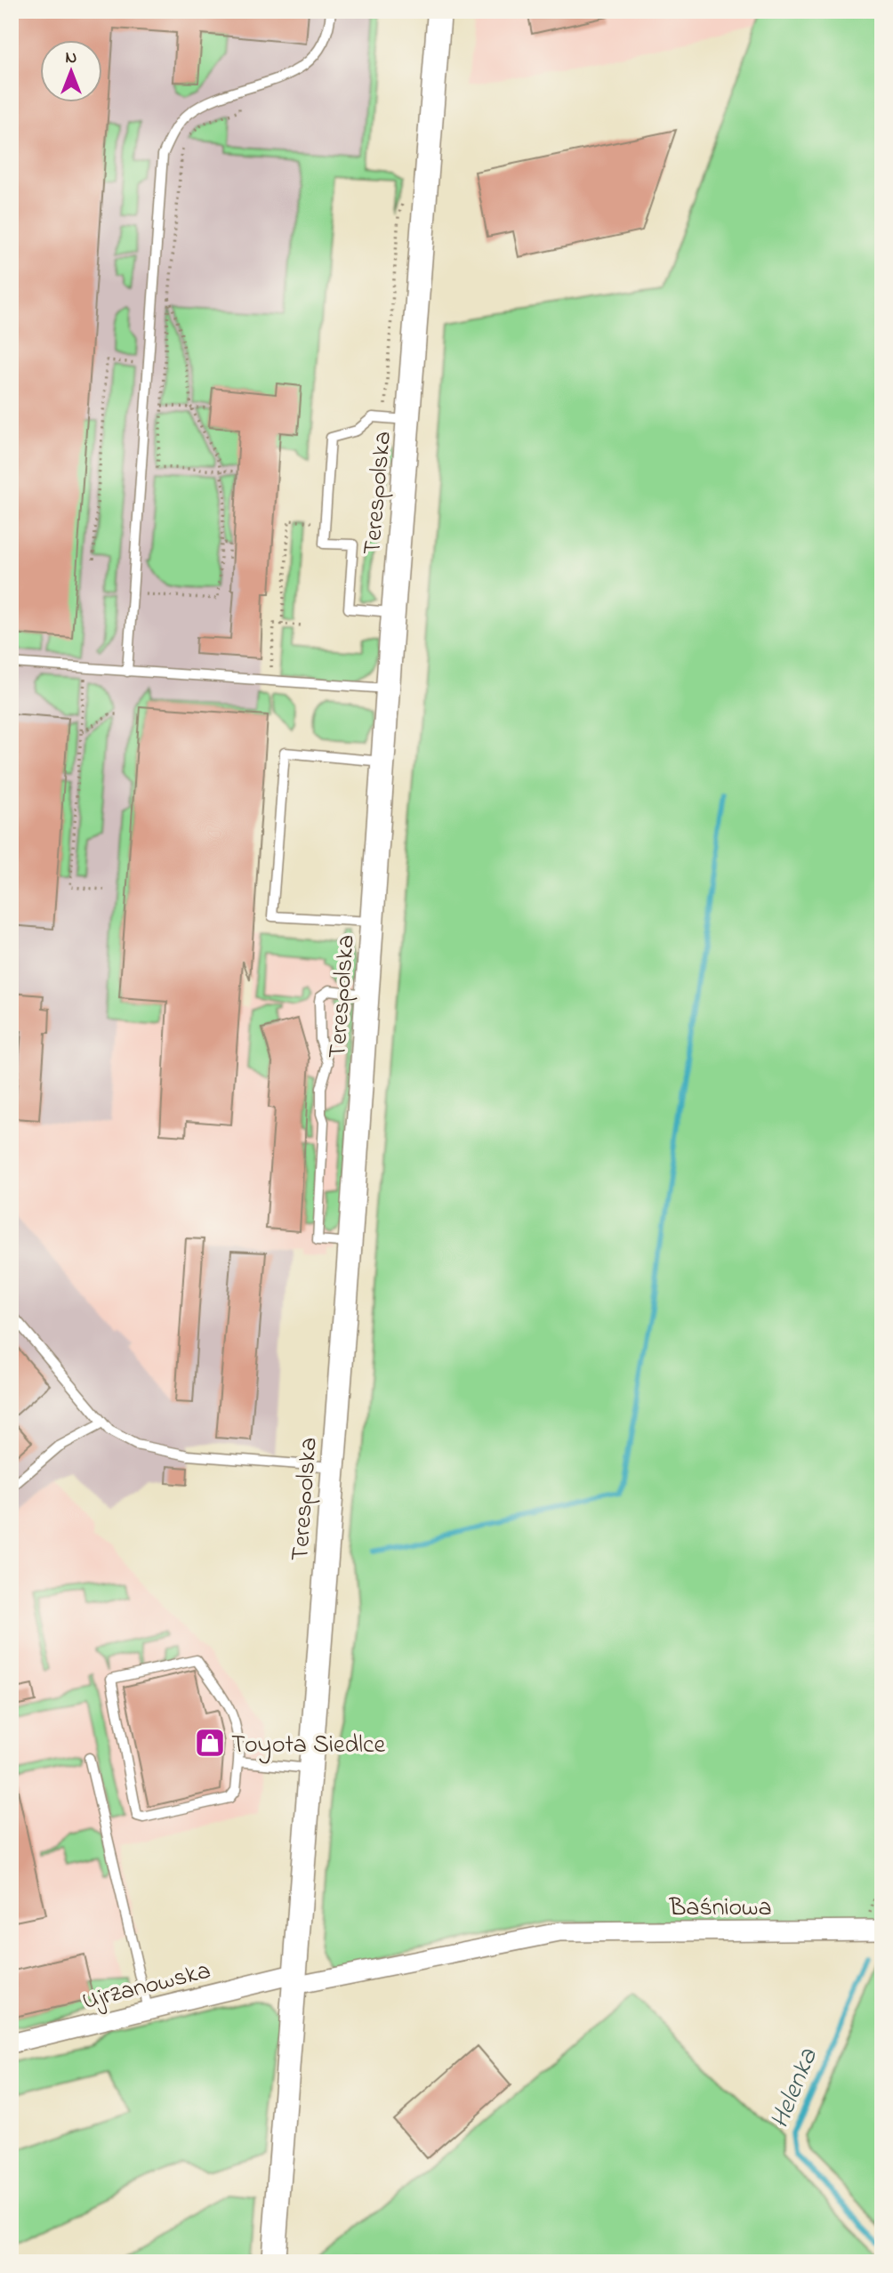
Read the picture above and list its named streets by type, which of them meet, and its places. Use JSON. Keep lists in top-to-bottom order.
{
  "streets": {
    "street": ["Terespolska", "Baśniowa", "Ujrzanowska"]
  },
  "crossings": [
    ["Terespolska", "Baśniowa"],
    ["Terespolska", "Ujrzanowska"],
    ["Baśniowa", "Ujrzanowska"]
  ],
  "water": ["Helenka"],
  "places": {
    "shop": ["Toyota Siedlce"]
  },
  "north": "top"
}
